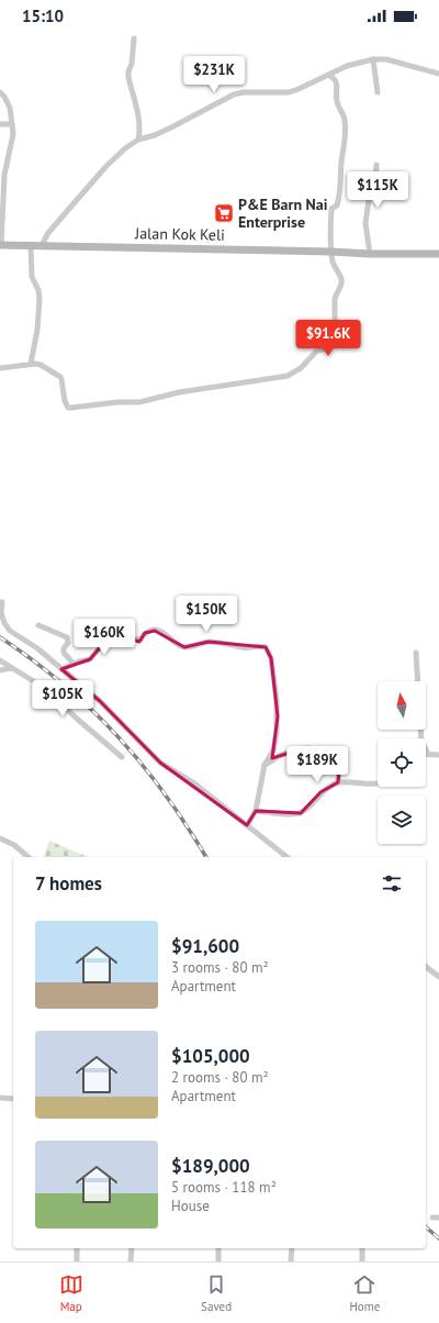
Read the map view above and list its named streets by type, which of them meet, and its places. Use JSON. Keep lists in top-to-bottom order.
{
  "streets": {
    "street": ["Jalan Kok Keli"]
  },
  "places": {
    "supermarket": ["P&E Barn Nai Enterprise"]
  },
  "north": "top",
  "page": {
    "status": "15:10",
    "price": [
      "$231K",
      "$115K",
      "$91.6K",
      "$150K",
      "$160K",
      "$105K",
      "$189K"
    ],
    "heading": "7 homes",
    "list": [
      {
        "name": "$91,600",
        "note": "3 rooms · 80 m² · Apartment"
      },
      {
        "name": "$105,000",
        "note": "2 rooms · 80 m² · Apartment"
      },
      {
        "name": "$189,000",
        "note": "5 rooms · 118 m² · House"
      }
    ],
    "tabs": ["Map", "Saved", "Home"]
  }
}
